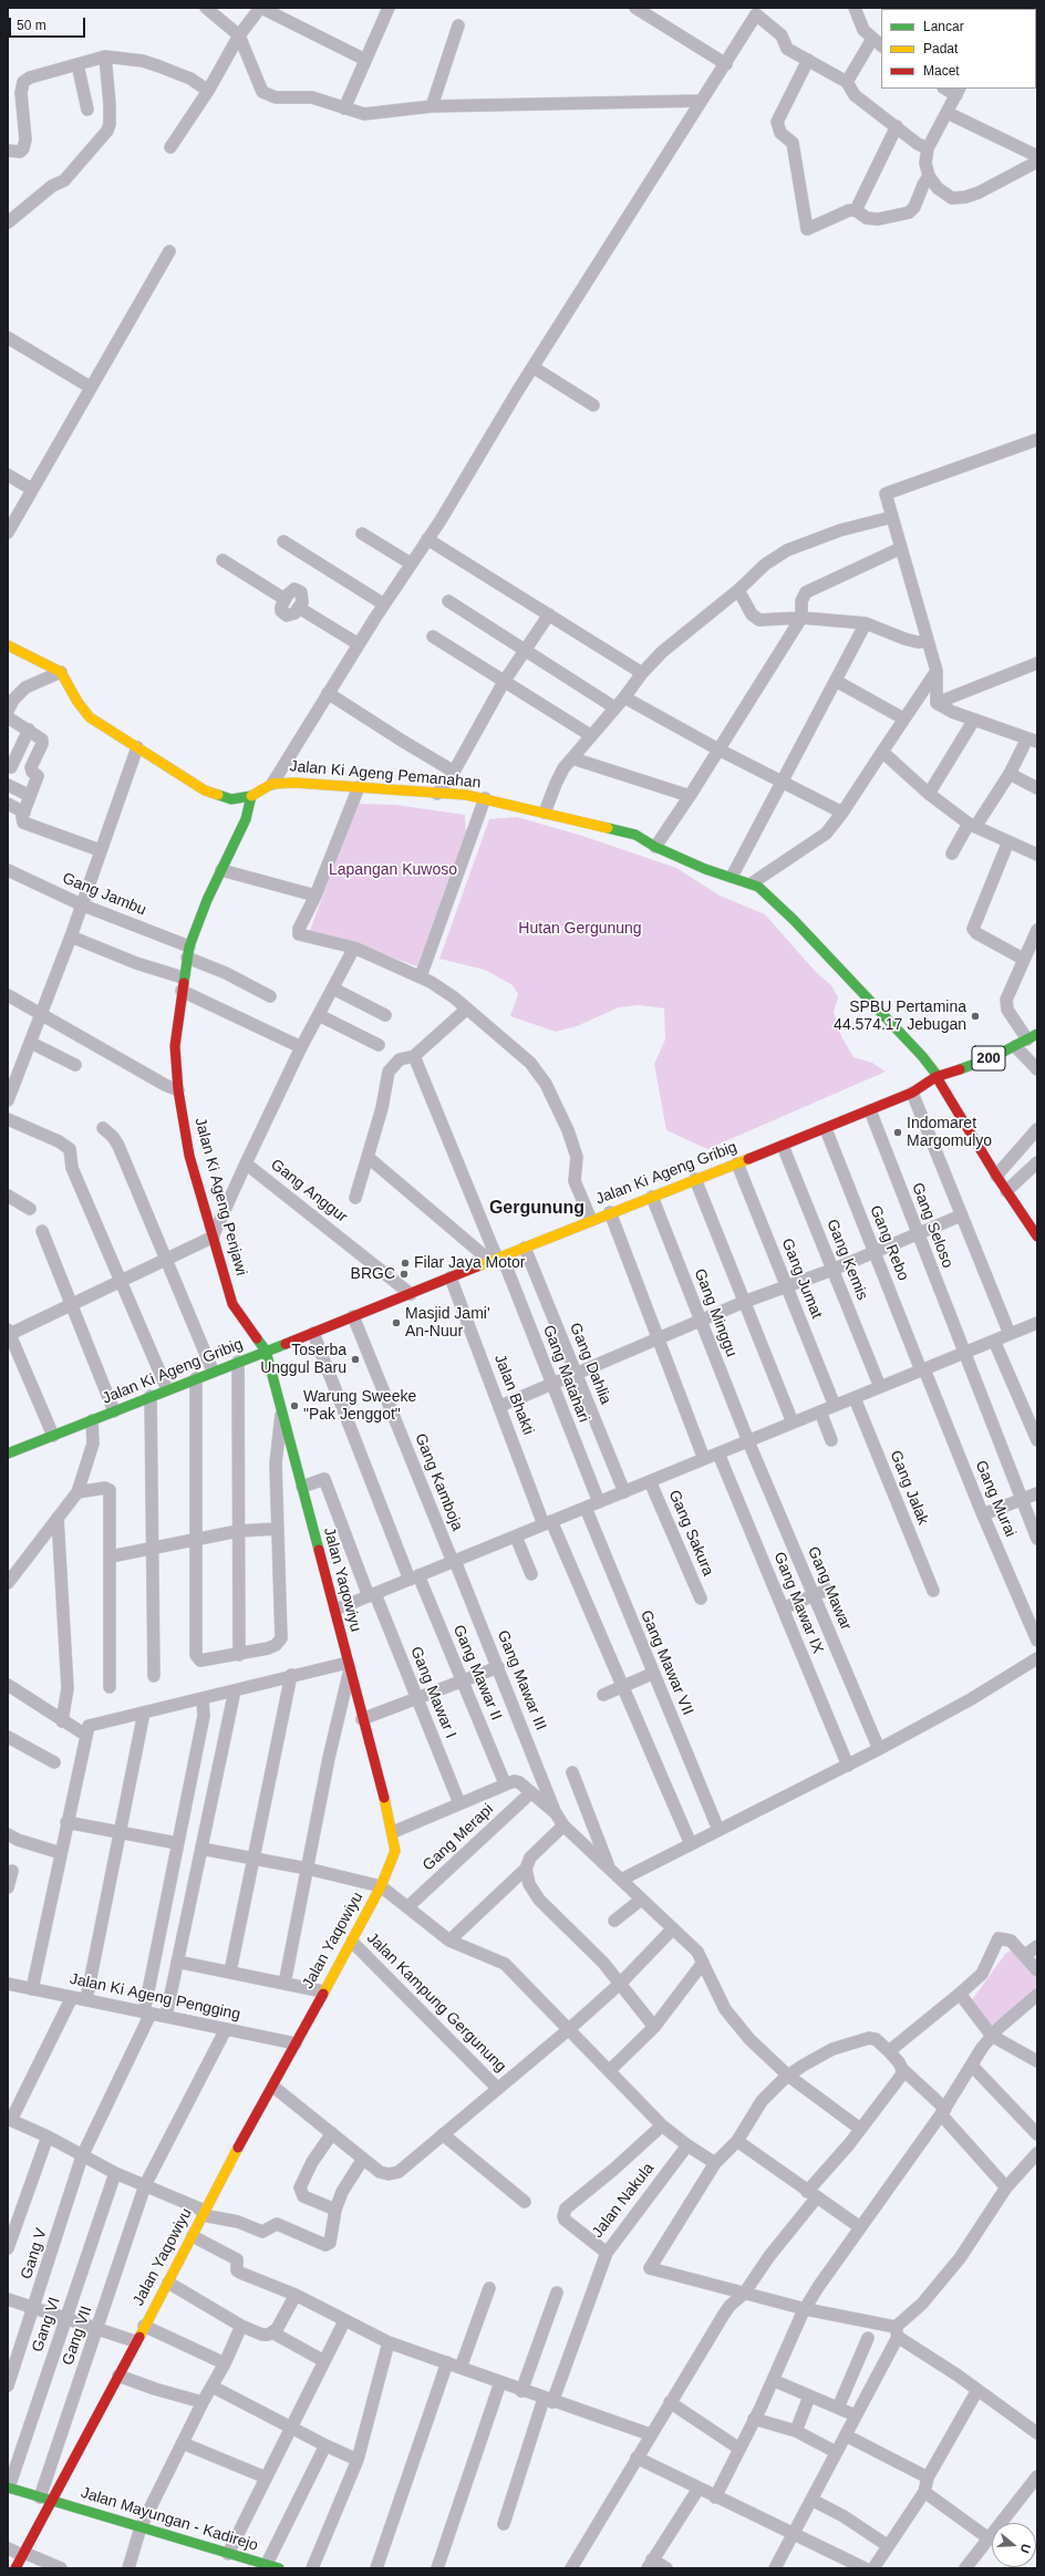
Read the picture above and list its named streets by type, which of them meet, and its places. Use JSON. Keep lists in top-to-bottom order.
{
  "streets": {
    "street": [
      "Jalan Ki Ageng Pemanahan",
      "Gang Jambu",
      "200",
      "Jalan Ki Ageng Gribig",
      "Gang Anggur",
      "Jalan Ki Ageng Penjawi",
      "Gang Seloso",
      "Gang Rebo",
      "Gang Kemis",
      "Gang Jumat",
      "Gang Minggu",
      "Gang Dahlia",
      "Gang Matahari",
      "Jalan Bhakti",
      "Gang Kamboja",
      "Gang Jalak",
      "Gang Murai",
      "Gang Sakura",
      "Jalan Yaqowiyu",
      "Gang Mawar",
      "Gang Mawar IX",
      "Gang Mawar VII",
      "Gang Mawar II",
      "Gang Mawar III",
      "Gang Mawar I",
      "Gang Merapi",
      "Jalan Ki Ageng Pengging",
      "Jalan Kampung Gergunung",
      "Jalan Nakula",
      "Gang V",
      "Gang VI",
      "Gang VII",
      "Jalan Mayungan - Kadirejo"
    ]
  },
  "crossings": [
    ["Jalan Ki Ageng Pemanahan", "Jalan Ki Ageng Gribig"],
    ["Jalan Ki Ageng Pemanahan", "Jalan Ki Ageng Penjawi"],
    ["Gang Jambu", "Jalan Ki Ageng Penjawi"],
    ["Jalan Ki Ageng Gribig", "Gang Anggur"],
    ["Jalan Ki Ageng Gribig", "Jalan Ki Ageng Penjawi"],
    ["Jalan Ki Ageng Gribig", "Gang Seloso"],
    ["Jalan Ki Ageng Gribig", "Gang Rebo"],
    ["Jalan Ki Ageng Gribig", "Gang Kemis"],
    ["Jalan Ki Ageng Gribig", "Gang Jumat"],
    ["Jalan Ki Ageng Gribig", "Gang Minggu"],
    ["Jalan Ki Ageng Gribig", "Gang Dahlia"],
    ["Jalan Ki Ageng Gribig", "Gang Matahari"],
    ["Jalan Ki Ageng Gribig", "Jalan Bhakti"],
    ["Jalan Ki Ageng Gribig", "Gang Kamboja"],
    ["Jalan Ki Ageng Gribig", "Jalan Yaqowiyu"],
    ["Jalan Ki Ageng Gribig", "Gang Mawar II"],
    ["Gang Anggur", "Jalan Ki Ageng Penjawi"],
    ["Jalan Ki Ageng Penjawi", "Jalan Yaqowiyu"],
    ["Gang Rebo", "Gang Murai"],
    ["Gang Minggu", "Gang Mawar"],
    ["Gang Kamboja", "Gang Mawar III"],
    ["Jalan Yaqowiyu", "Gang Mawar I"],
    ["Jalan Yaqowiyu", "Jalan Ki Ageng Pengging"],
    ["Jalan Yaqowiyu", "Jalan Kampung Gergunung"],
    ["Jalan Yaqowiyu", "Jalan Mayungan - Kadirejo"],
    ["Jalan Ki Ageng Pengging", "Gang V"],
    ["Jalan Ki Ageng Pengging", "Gang VII"],
    ["Gang VI", "Jalan Mayungan - Kadirejo"],
    ["Gang VII", "Jalan Mayungan - Kadirejo"]
  ],
  "districts": ["Gergunung"],
  "parks": ["Lapangan Kuwoso", "Hutan Gergunung"],
  "places": [
    "SPBU Pertamina 44.574.17 Jebugan",
    "Indomaret Margomulyo",
    "Filar Jaya Motor",
    "BRGC",
    "Masjid Jami' An-Nuur",
    "Toserba Unggul Baru",
    "Warung Sweeke \"Pak Jenggot\""
  ],
  "legend": ["Lancar", "Padat", "Macet"],
  "scale_bar": "50 m",
  "north": "right"
}
